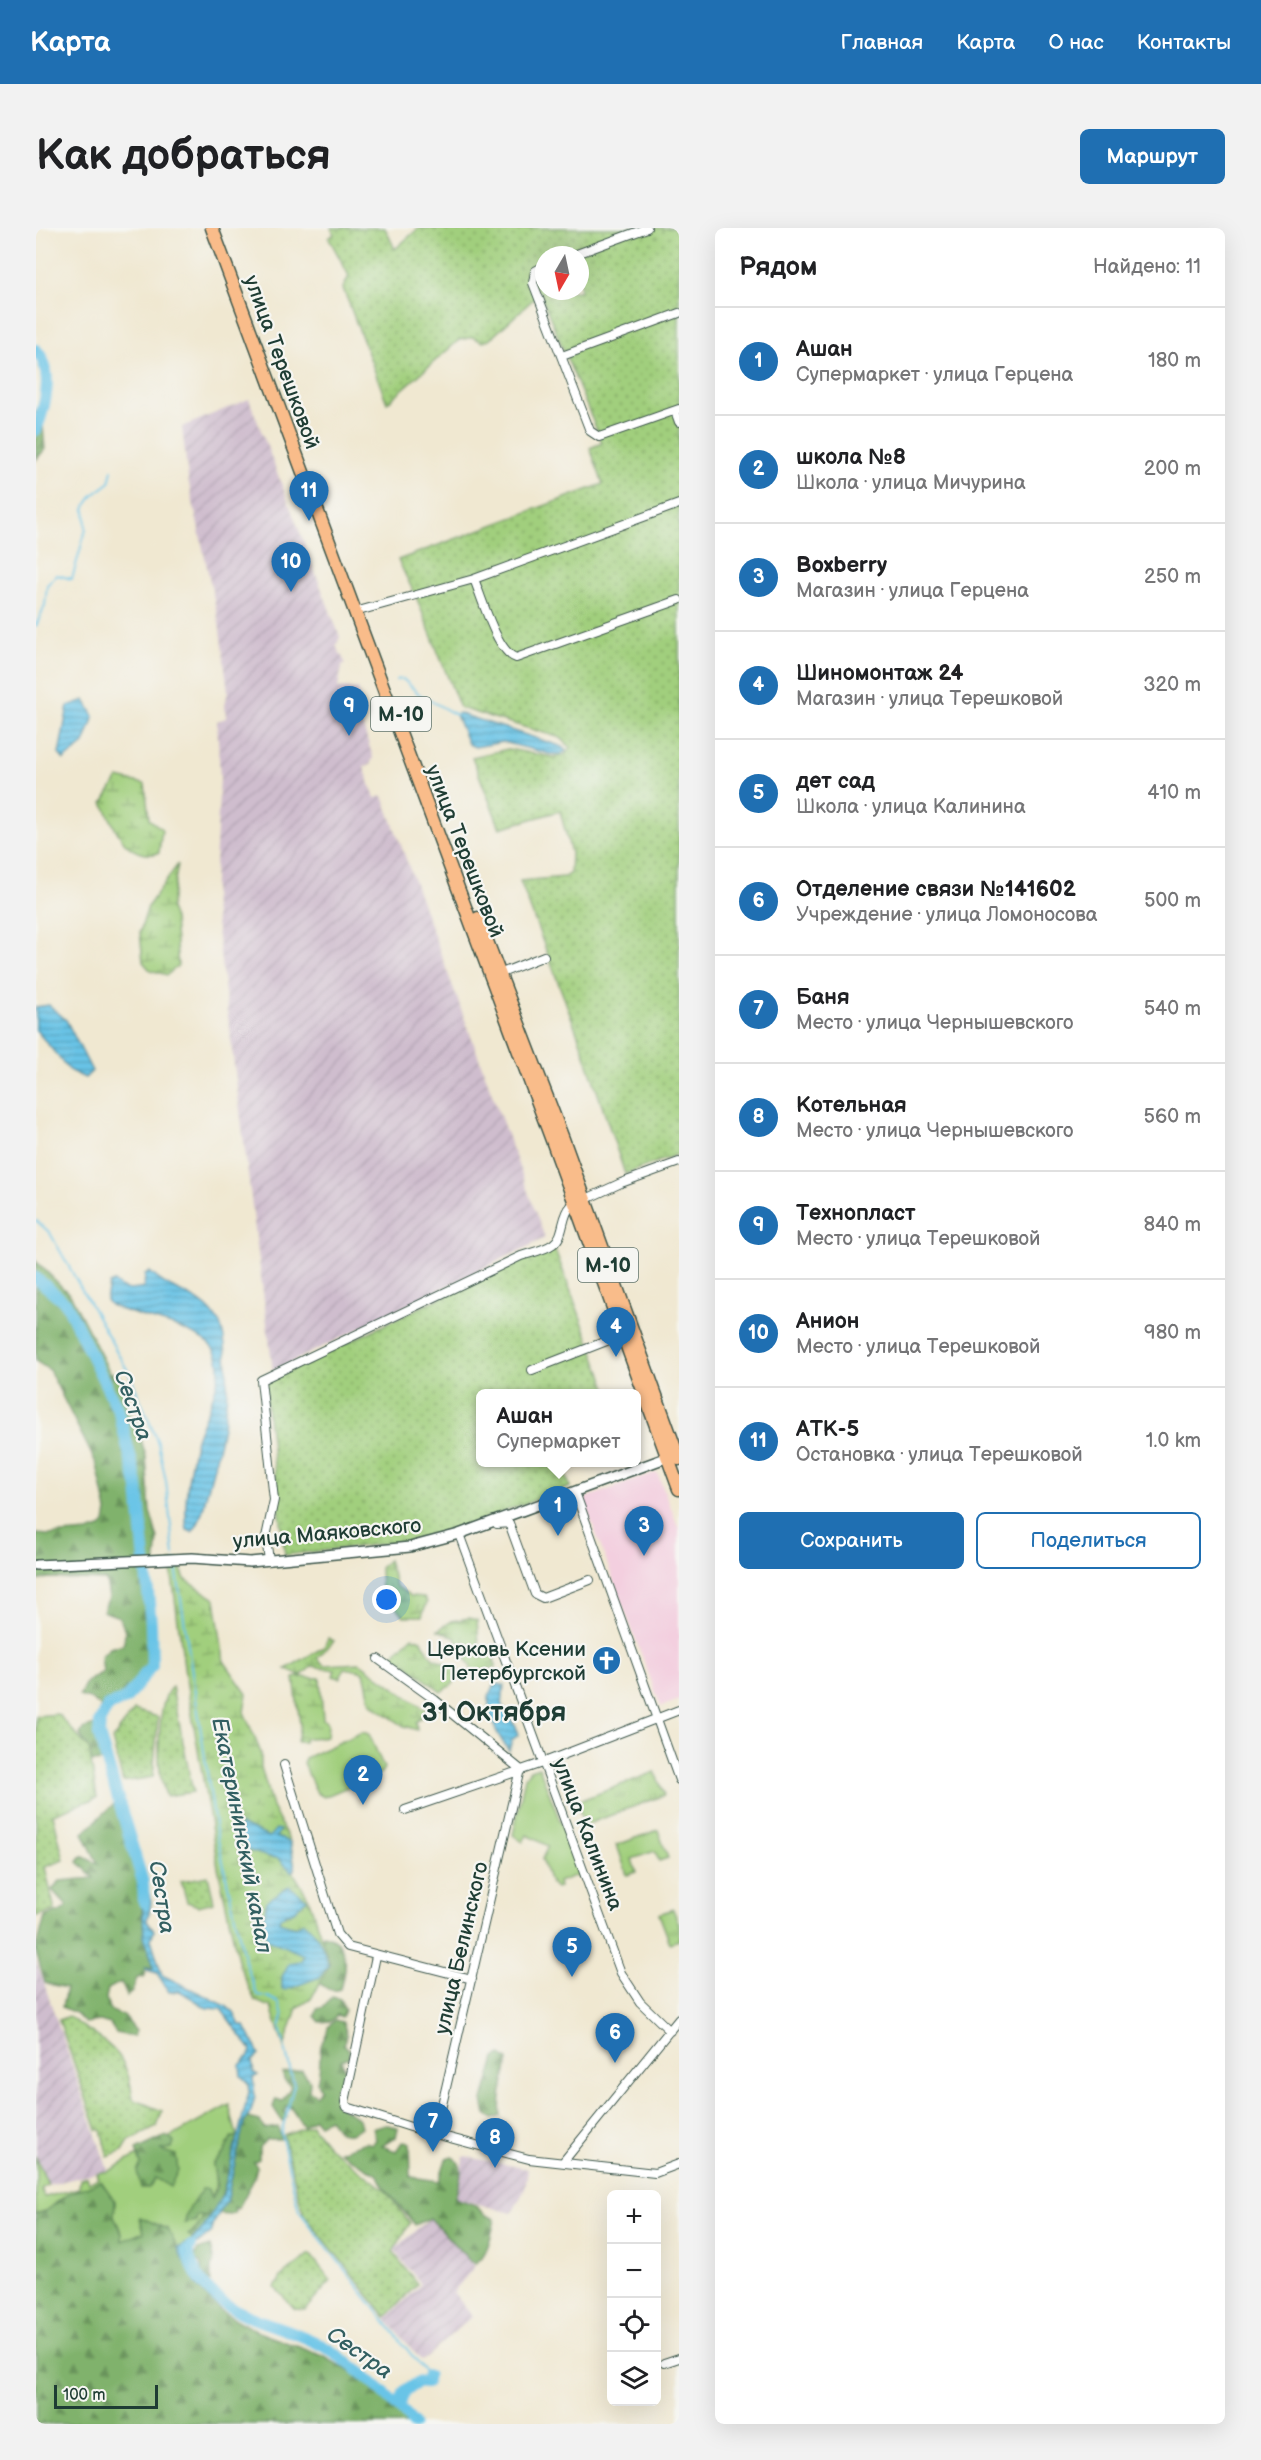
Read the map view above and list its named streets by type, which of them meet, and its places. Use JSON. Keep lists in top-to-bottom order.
{
  "streets": {
    "highway": ["улица Терешковой", "М-10"],
    "street": ["улица Маяковского", "улица Калинина", "улица Белинского"]
  },
  "crossings": [
    ["улица Терешковой", "улица Маяковского"],
    ["улица Маяковского", "улица Калинина"]
  ],
  "districts": ["31 Октября"],
  "water": ["Сестра", "Екатерининский канал"],
  "places": {
    "church": ["Церковь Ксении Петербургской"]
  },
  "scale_bar": "100 m",
  "north": "bottom",
  "page": {
    "header": "Карта",
    "nav": [
      "Главная",
      "Карта",
      "О нас",
      "Контакты"
    ],
    "buttons": [
      "Маршрут",
      ["Сохранить", "Поделиться"]
    ],
    "title": "Как добраться",
    "heading": ["Рядом", "Найдено: 11"],
    "list": [
      {
        "mark": "1",
        "name": "Ашан",
        "note": "Супермаркет · улица Герцена",
        "value": "180 m"
      },
      {
        "mark": "2",
        "name": "школа №8",
        "note": "Школа · улица Мичурина",
        "value": "200 m"
      },
      {
        "mark": "3",
        "name": "Boxberry",
        "note": "Магазин · улица Герцена",
        "value": "250 m"
      },
      {
        "mark": "4",
        "name": "Шиномонтаж 24",
        "note": "Магазин · улица Терешковой",
        "value": "320 m"
      },
      {
        "mark": "5",
        "name": "дет сад",
        "note": "Школа · улица Калинина",
        "value": "410 m"
      },
      {
        "mark": "6",
        "name": "Отделение связи №141602",
        "note": "Учреждение · улица Ломоносова",
        "value": "500 m"
      },
      {
        "mark": "7",
        "name": "Баня",
        "note": "Место · улица Чернышевского",
        "value": "540 m"
      },
      {
        "mark": "8",
        "name": "Котельная",
        "note": "Место · улица Чернышевского",
        "value": "560 m"
      },
      {
        "mark": "9",
        "name": "Технопласт",
        "note": "Место · улица Терешковой",
        "value": "840 m"
      },
      {
        "mark": "10",
        "name": "Анион",
        "note": "Место · улица Терешковой",
        "value": "980 m"
      },
      {
        "mark": "11",
        "name": "АТК-5",
        "note": "Остановка · улица Терешковой",
        "value": "1.0 km"
      }
    ],
    "pins": [
      "11",
      "10",
      "9",
      "4",
      "1",
      "3",
      "2",
      "5",
      "6",
      "7",
      "8"
    ],
    "popup": ["Ашан", "Супермаркет"],
    "map_buttons": ["+", "−"],
    "scale": "100 m"
  }
}
